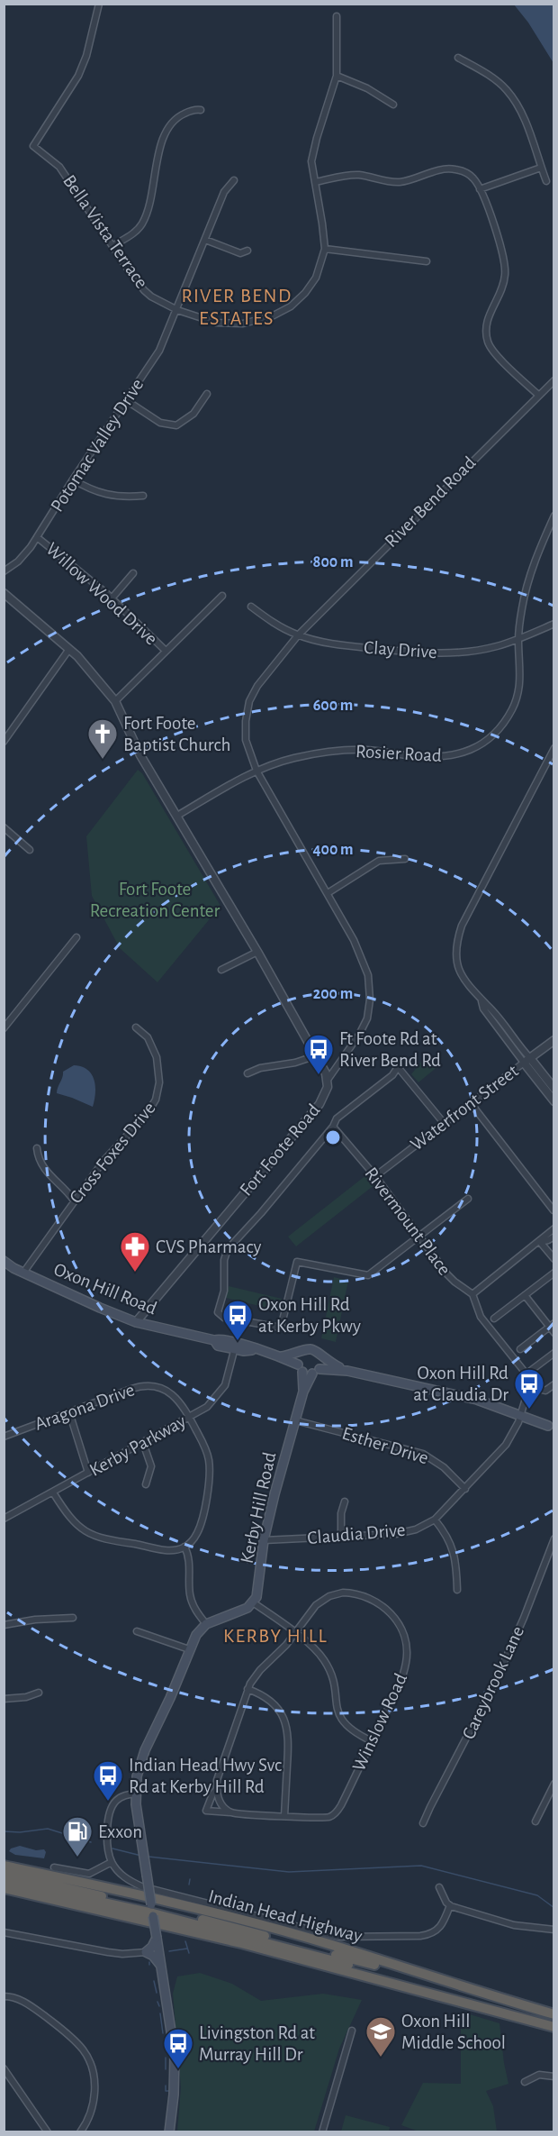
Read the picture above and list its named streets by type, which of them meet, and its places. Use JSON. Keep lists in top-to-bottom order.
{
  "streets": {
    "highway": ["Indian Head Highway"],
    "main road": ["Oxon Hill Road", "Kerby Hill Road"],
    "street": [
      "Bella Vista Terrace",
      "Potomac Valley Drive",
      "River Bend Road",
      "Willow Wood Drive",
      "Clay Drive",
      "Rosier Road",
      "Waterfront Street",
      "Fort Foote Road",
      "Cross Foxes Drive",
      "Rivermount Place",
      "Aragona Drive",
      "Kerby Parkway",
      "Esther Drive",
      "Claudia Drive",
      "Careybrook Lane",
      "Winslow Road"
    ]
  },
  "crossings": [
    ["Bella Vista Terrace", "Potomac Valley Drive"],
    ["Potomac Valley Drive", "Willow Wood Drive"],
    ["River Bend Road", "Clay Drive"],
    ["River Bend Road", "Rosier Road"],
    ["River Bend Road", "Fort Foote Road"],
    ["Clay Drive", "Rosier Road"],
    ["Rosier Road", "Fort Foote Road"],
    ["Waterfront Street", "Rivermount Place"],
    ["Fort Foote Road", "Oxon Hill Road"],
    ["Cross Foxes Drive", "Oxon Hill Road"],
    ["Rivermount Place", "Claudia Drive"],
    ["Oxon Hill Road", "Kerby Parkway"],
    ["Aragona Drive", "Kerby Parkway"],
    ["Esther Drive", "Kerby Hill Road"],
    ["Esther Drive", "Claudia Drive"],
    ["Kerby Hill Road", "Claudia Drive"]
  ],
  "districts": ["RIVER BEND ESTATES", "KERBY HILL"],
  "parks": ["Fort Foote Recreation Center"],
  "places": {
    "church": ["Fort Foote Baptist Church"],
    "bus stop": [
      "Ft Foote Rd at River Bend Rd",
      "Oxon Hill Rd at Kerby Pkwy",
      "Oxon Hill Rd at Claudia Dr",
      "Indian Head Hwy Svc Rd at Kerby Hill Rd",
      "Livingston Rd at Murray Hill Dr"
    ],
    "pharmacy": ["CVS Pharmacy"],
    "fuel station": ["Exxon"],
    "school or university": ["Oxon Hill Middle School"]
  },
  "rings": [
    "800 m",
    "600 m",
    "400 m",
    "200 m"
  ]
}
